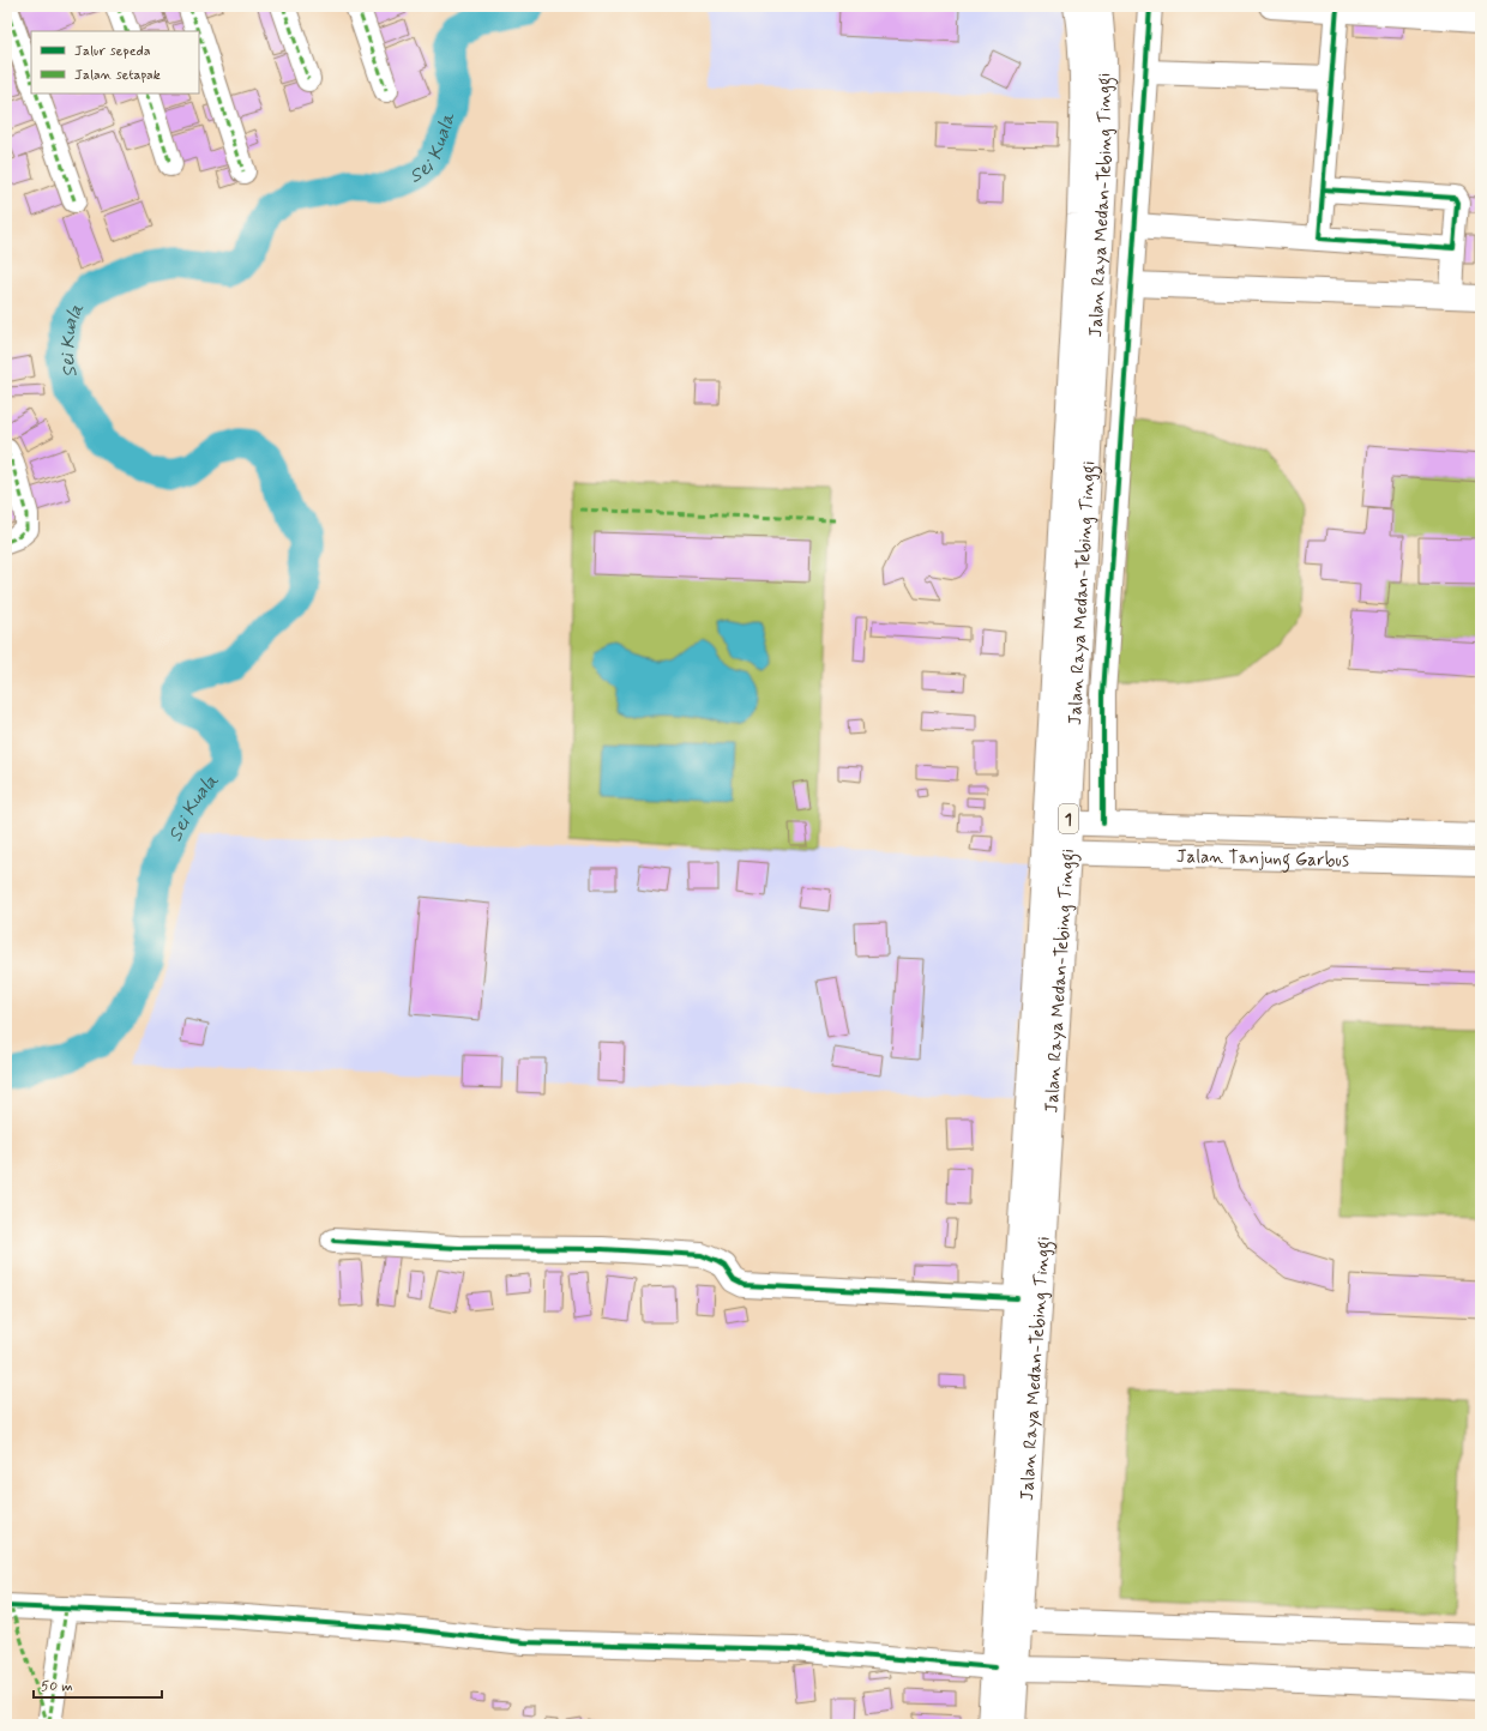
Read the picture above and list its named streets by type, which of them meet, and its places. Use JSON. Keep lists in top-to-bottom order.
{
  "streets": {
    "highway": ["Jalan Raya Medan-Tebing Tinggi", "1"],
    "street": ["Jalan Tanjung Garbus"]
  },
  "crossings": [
    ["Jalan Raya Medan-Tebing Tinggi", "Jalan Tanjung Garbus"]
  ],
  "water": ["Sei Kuala"],
  "legend": ["Jalur sepeda", "Jalan setapak"],
  "scale_bar": "50 m"
}
